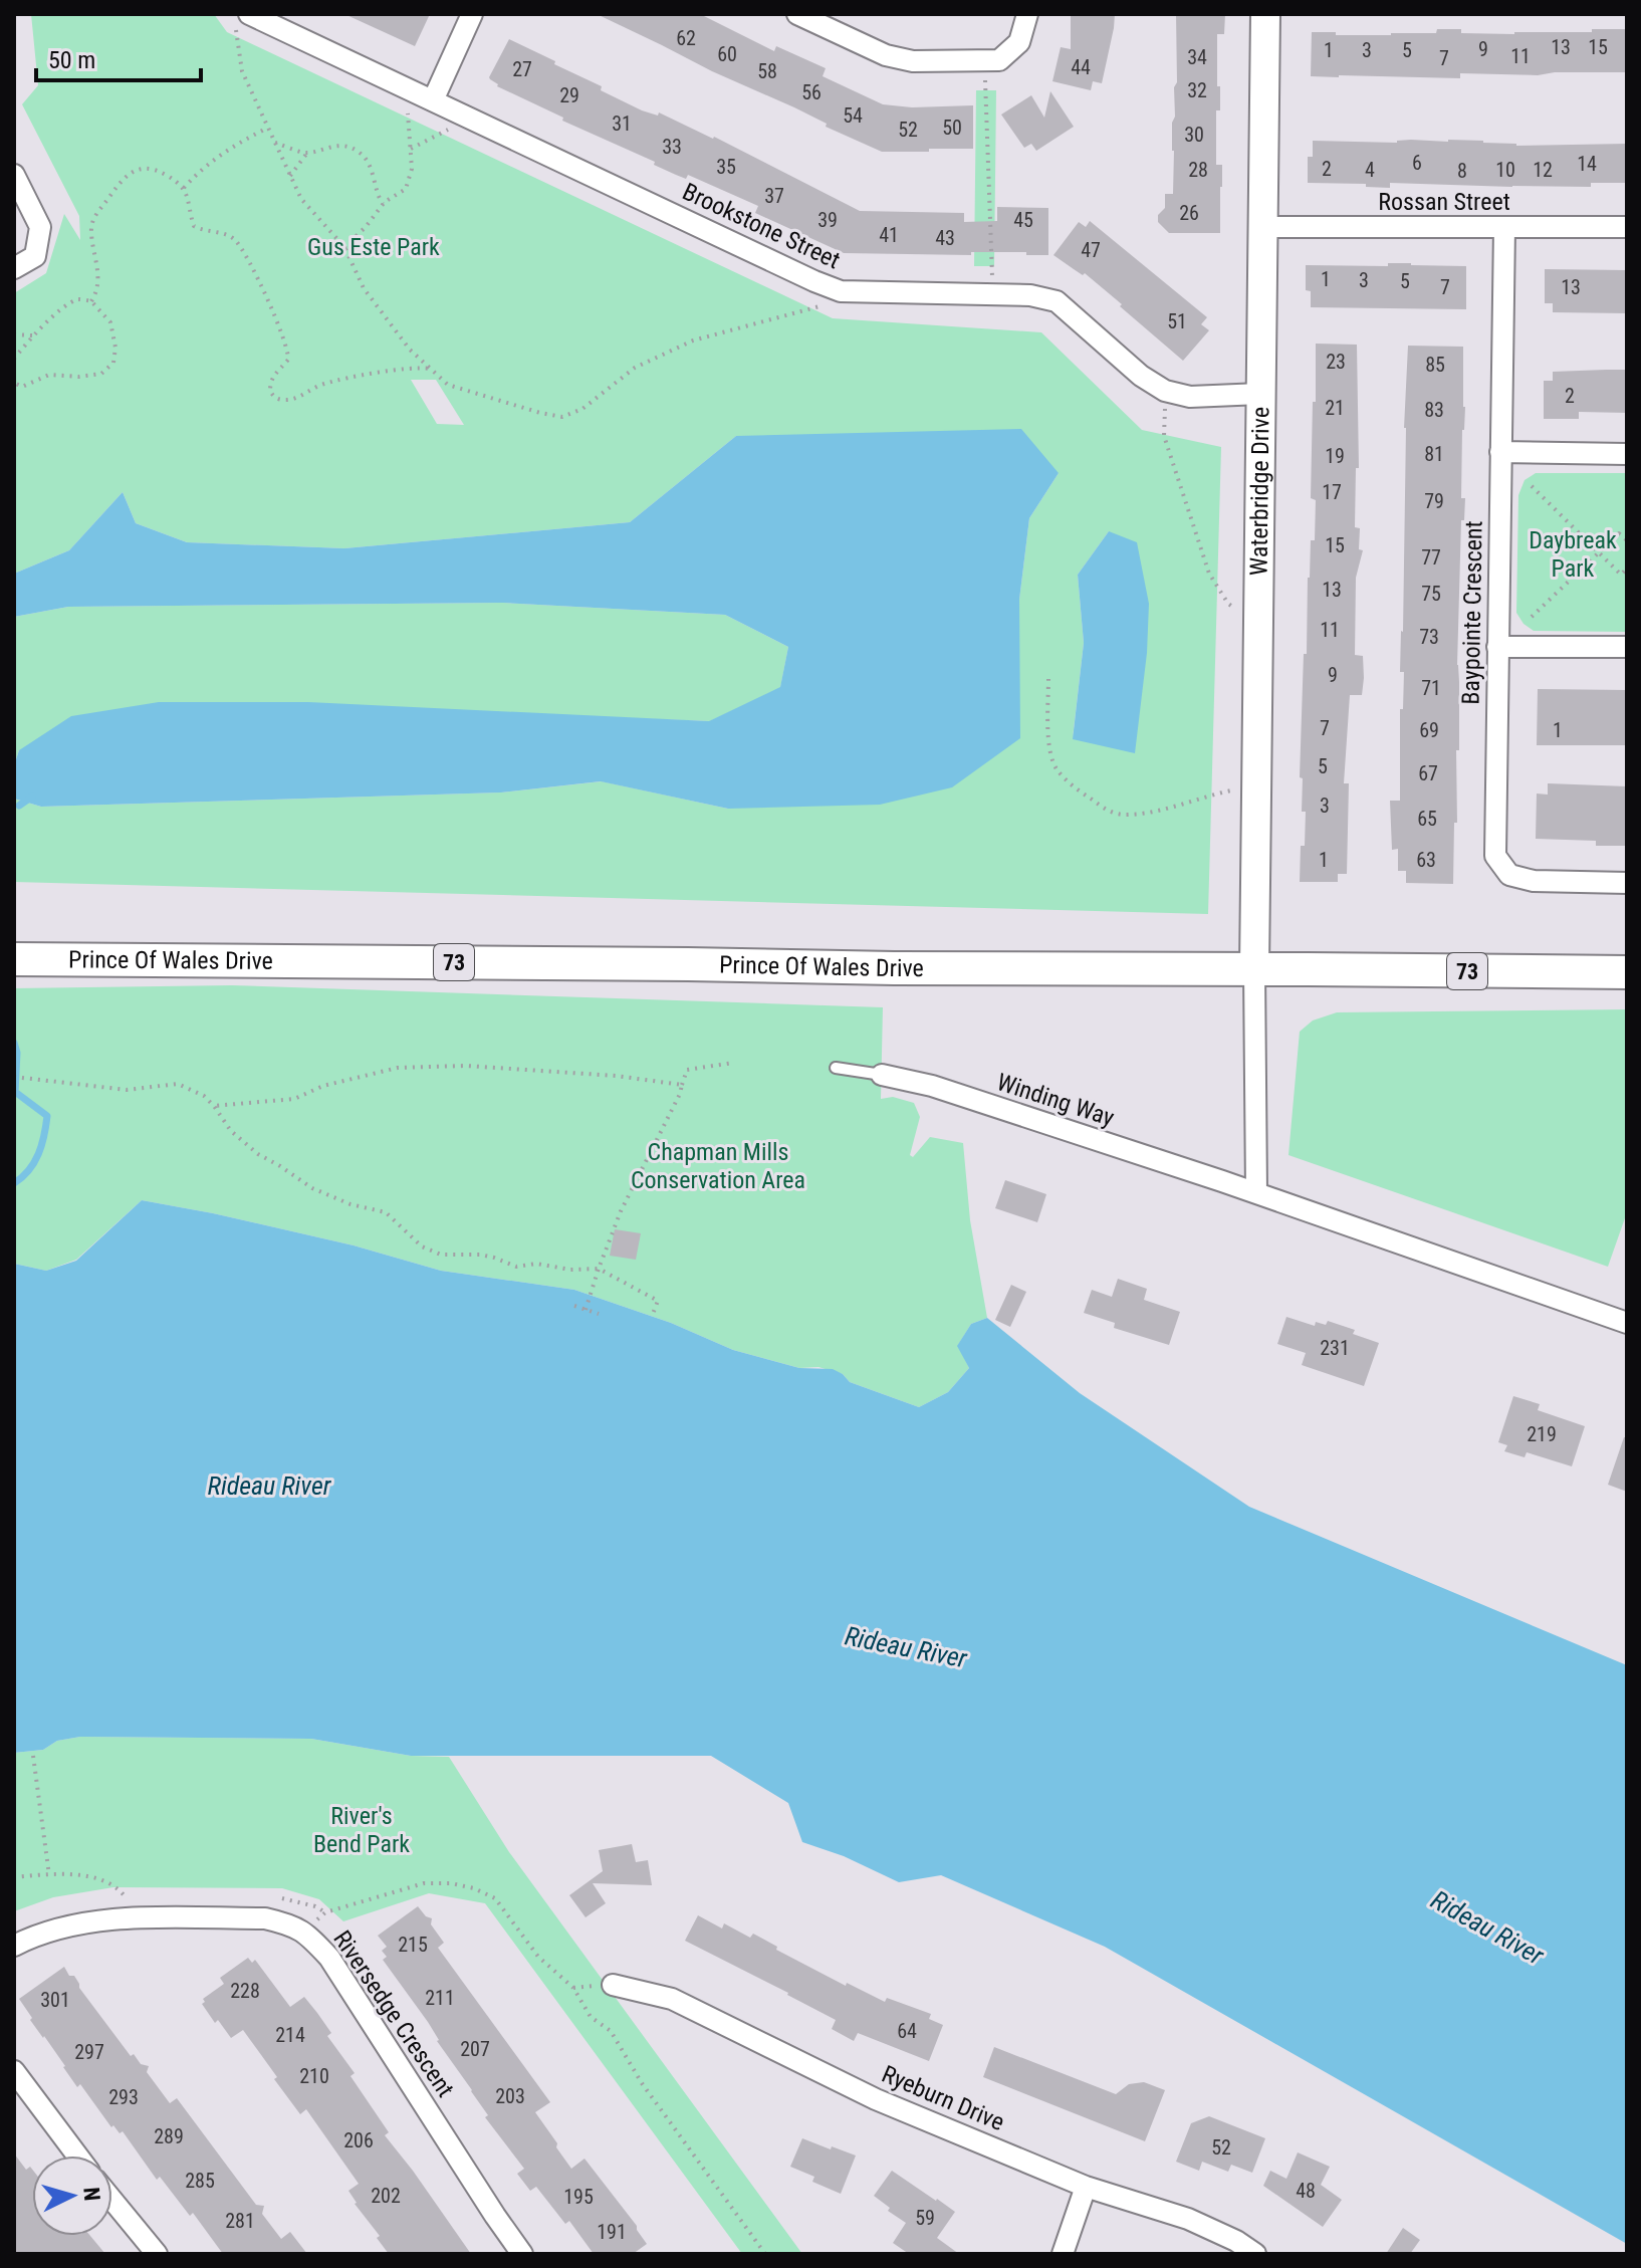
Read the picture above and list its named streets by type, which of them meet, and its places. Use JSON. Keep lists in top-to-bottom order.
{
  "streets": {
    "main road": ["Prince Of Wales Drive", "73"],
    "street": [
      "Rossan Street",
      "Brookstone Street",
      "Waterbridge Drive",
      "Baypointe Crescent",
      "Winding Way",
      "Riversedge Crescent",
      "Ryeburn Drive"
    ]
  },
  "crossings": [
    ["Rossan Street", "Waterbridge Drive"],
    ["Rossan Street", "Baypointe Crescent"],
    ["Brookstone Street", "Waterbridge Drive"],
    ["Waterbridge Drive", "Prince Of Wales Drive"]
  ],
  "water": ["Rideau River"],
  "parks": [
    "Gus Este Park",
    "Daybreak Park",
    "Chapman Mills Conservation Area",
    "River's Bend Park"
  ],
  "house_numbers": [
    "62",
    "13",
    "15",
    "9",
    "1",
    "3",
    "5",
    "60",
    "11",
    "34",
    "7",
    "44",
    "27",
    "58",
    "32",
    "56",
    "29",
    "54",
    "31",
    "50",
    "52",
    "30",
    "33",
    "6",
    "14",
    "35",
    "2",
    "28",
    "4",
    "10",
    "12",
    "8",
    "37",
    "26",
    "39",
    "45",
    "41",
    "43",
    "47",
    "1",
    "3",
    "5",
    "7",
    "13",
    "51",
    "23",
    "85",
    "2",
    "21",
    "83",
    "81",
    "19",
    "17",
    "79",
    "15",
    "77",
    "13",
    "75",
    "11",
    "73",
    "9",
    "71",
    "7",
    "69",
    "1",
    "5",
    "67",
    "3",
    "65",
    "1",
    "63",
    "231",
    "219",
    "215",
    "228",
    "211",
    "301",
    "64",
    "214",
    "207",
    "297",
    "210",
    "203",
    "293",
    "289",
    "206",
    "52",
    "285",
    "48",
    "202",
    "195",
    "59",
    "281",
    "191"
  ],
  "scale_bar": "50 m",
  "north": "right"
}
